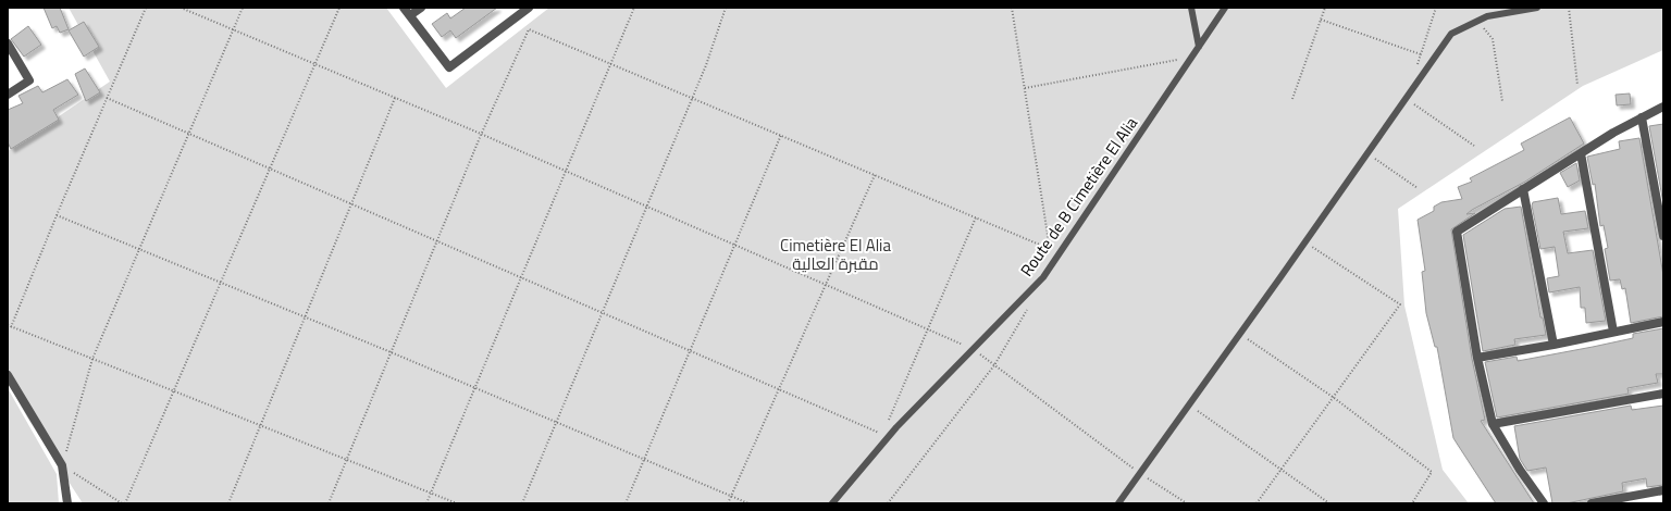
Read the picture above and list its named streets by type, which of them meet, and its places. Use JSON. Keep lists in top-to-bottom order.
{
  "streets": {
    "lane": ["Route de B Cimetière El Alia"]
  },
  "parks": ["Cimetière El Alia مقبرة العالية"]
}
